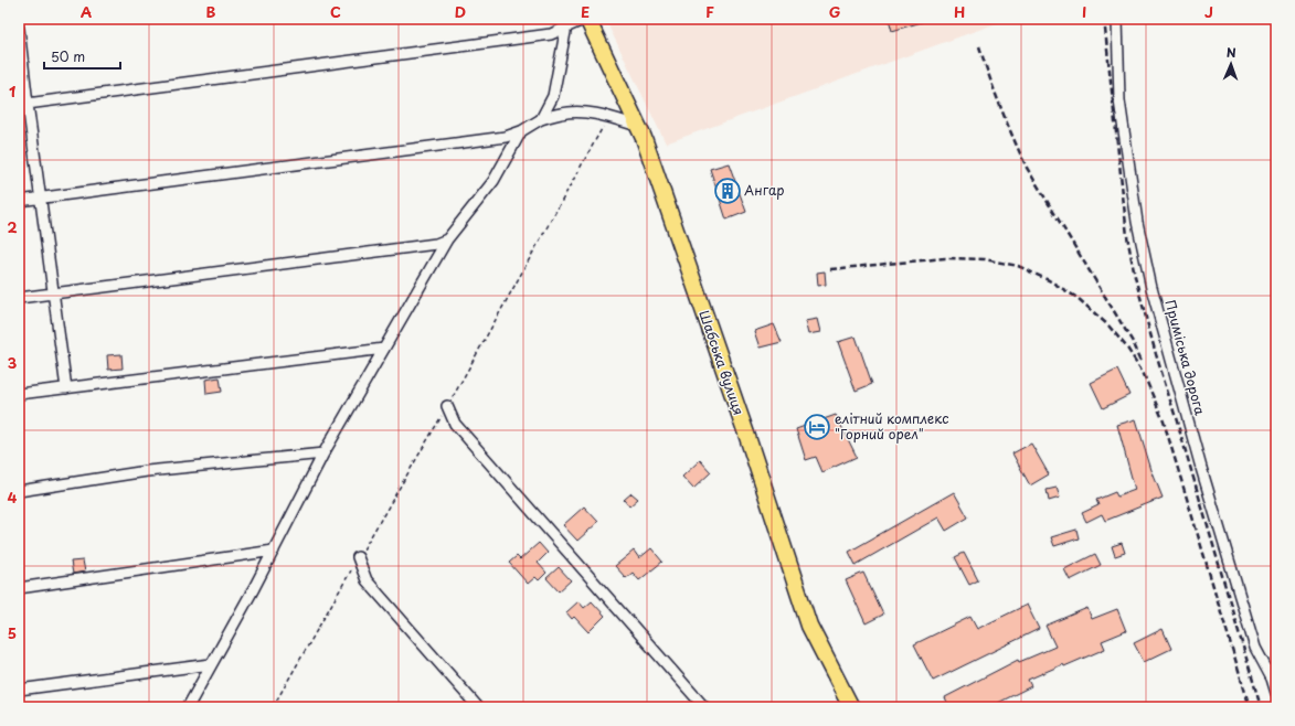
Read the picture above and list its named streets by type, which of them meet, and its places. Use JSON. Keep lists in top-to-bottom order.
{
  "streets": {
    "main road": ["Шабська вулиця"],
    "street": ["Приміська дорога"]
  },
  "places": {
    "building": ["Ангар"],
    "hotel": ["елітний комплекс \"Горний орел\""]
  },
  "scale_bar": "50 m",
  "north": "top",
  "grid": {
    "columns": [
      "A",
      "B",
      "C",
      "D",
      "E",
      "F",
      "G",
      "H",
      "I",
      "J"
    ],
    "rows": [
      "1",
      "2",
      "3",
      "4",
      "5"
    ]
  }
}
